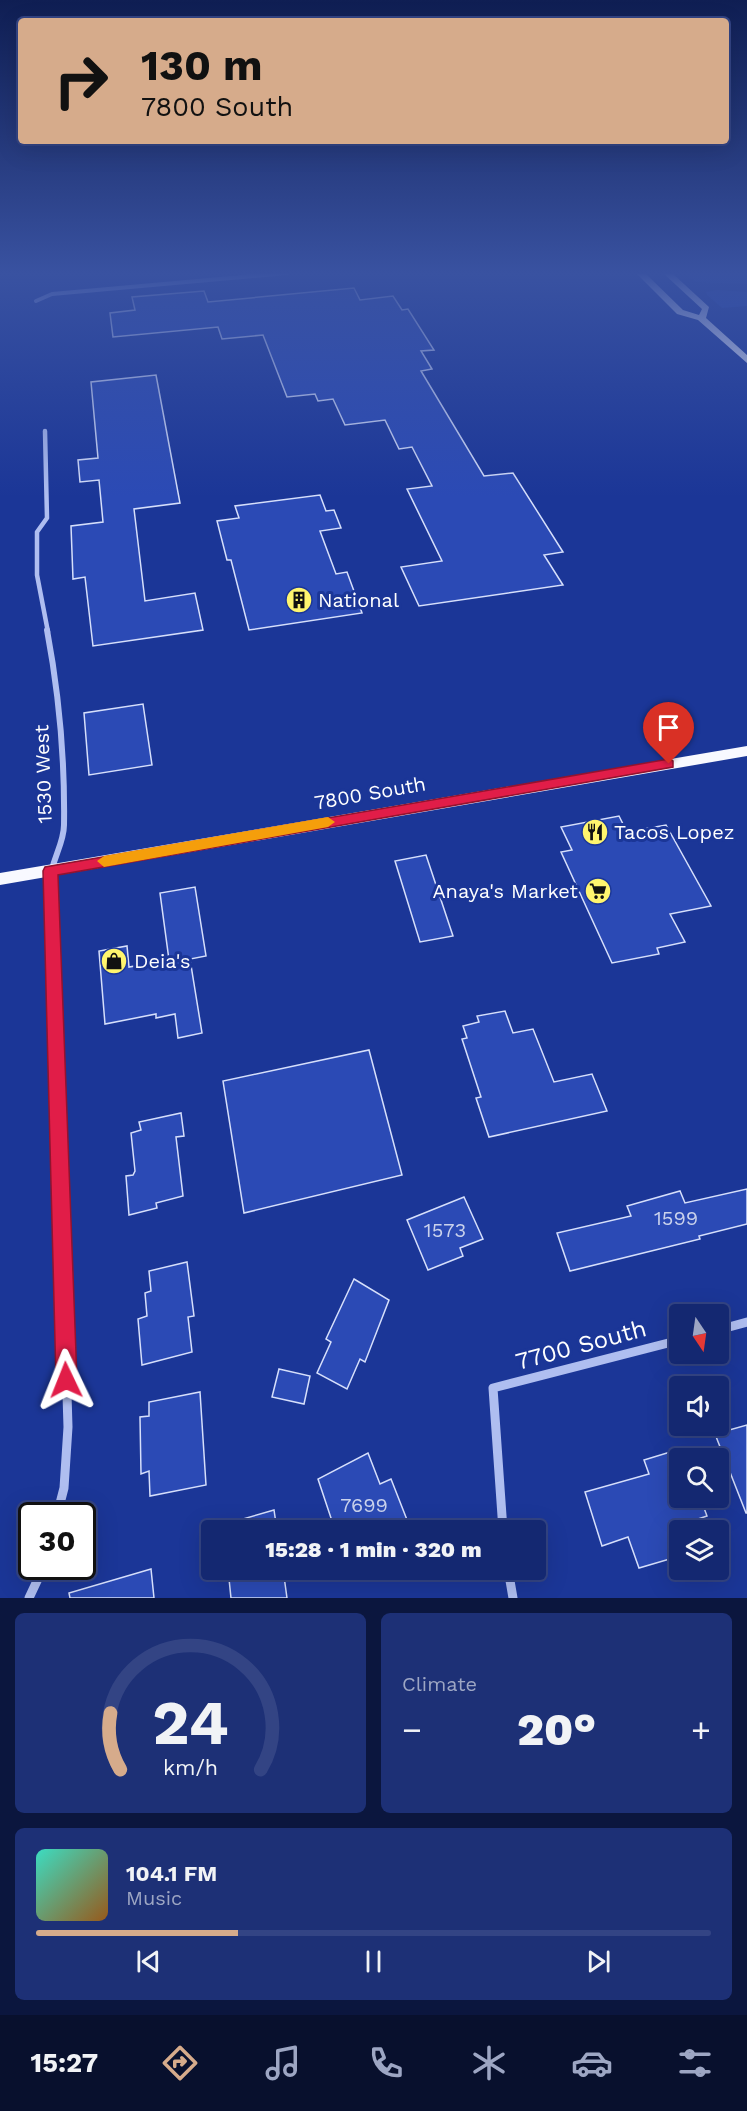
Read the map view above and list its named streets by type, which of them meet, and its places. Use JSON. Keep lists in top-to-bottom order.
{
  "streets": {
    "main road": ["7800 South"],
    "street": ["1530 West", "7700 South"]
  },
  "crossings": [
    ["1530 West", "7800 South"]
  ],
  "places": {
    "building": ["National"],
    "restaurant": ["Tacos Lopez"],
    "supermarket": ["Anaya's Market"],
    "shop": ["Deia's"]
  },
  "house_numbers": ["1599", "1573", "7699"],
  "north": "bottom",
  "page": {
    "turn": ["130 m", "7800 South"],
    "limit": "30",
    "trip": "15:28 · 1 min · 320 m",
    "tile": "Climate",
    "heat": ["−", "20°", "+"],
    "song": ["104.1 FM", "Music"],
    "tabs": "15:27",
    "gauge": ["24", "km/h"]
  }
}
